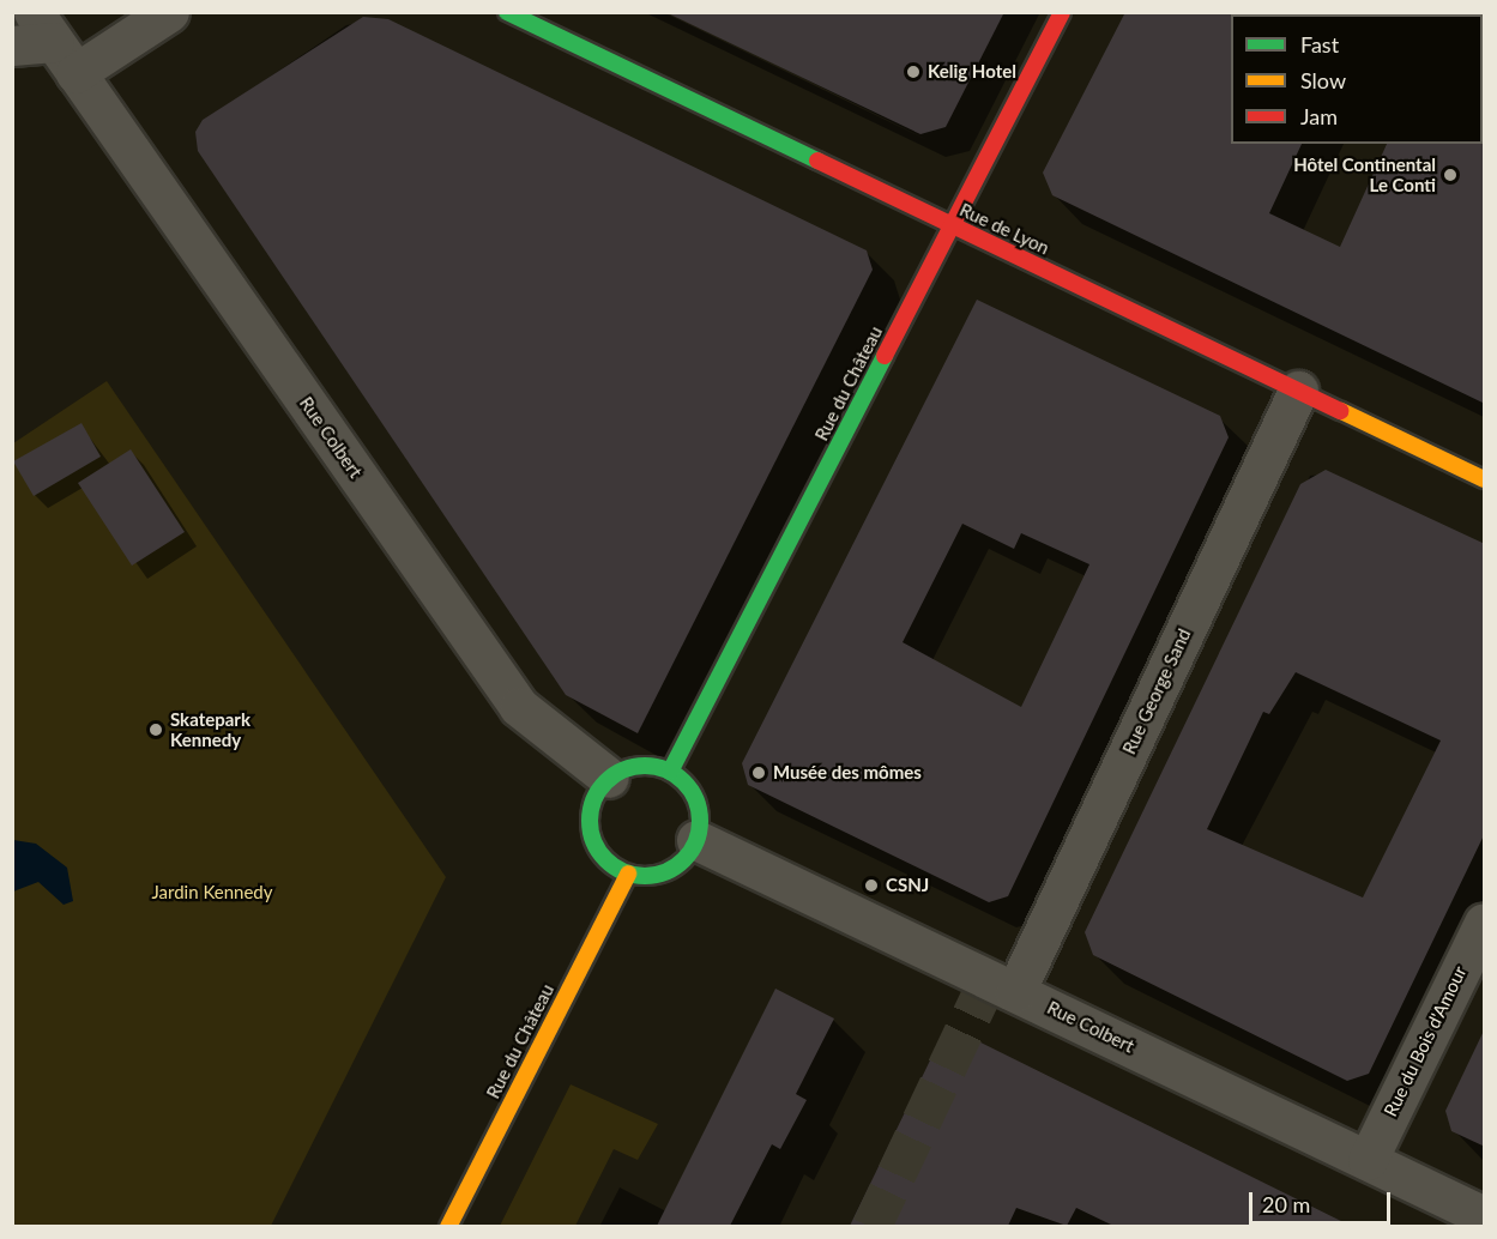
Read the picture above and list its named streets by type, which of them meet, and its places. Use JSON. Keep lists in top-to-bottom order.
{
  "streets": {
    "main road": ["Rue de Lyon", "Rue du Château"],
    "street": ["Rue Colbert", "Rue George Sand", "Rue du Bois d'Amour"]
  },
  "crossings": [
    ["Rue de Lyon", "Rue du Château"],
    ["Rue de Lyon", "Rue George Sand"],
    ["Rue du Château", "Rue Colbert"],
    ["Rue Colbert", "Rue George Sand"],
    ["Rue Colbert", "Rue du Bois d'Amour"]
  ],
  "parks": ["Jardin Kennedy"],
  "places": [
    "Kelig Hotel",
    "Hôtel Continental Le Conti",
    "Skatepark Kennedy",
    "Musée des mômes",
    "CSNJ"
  ],
  "legend": ["Fast", "Slow", "Jam"],
  "scale_bar": "20 m"
}
